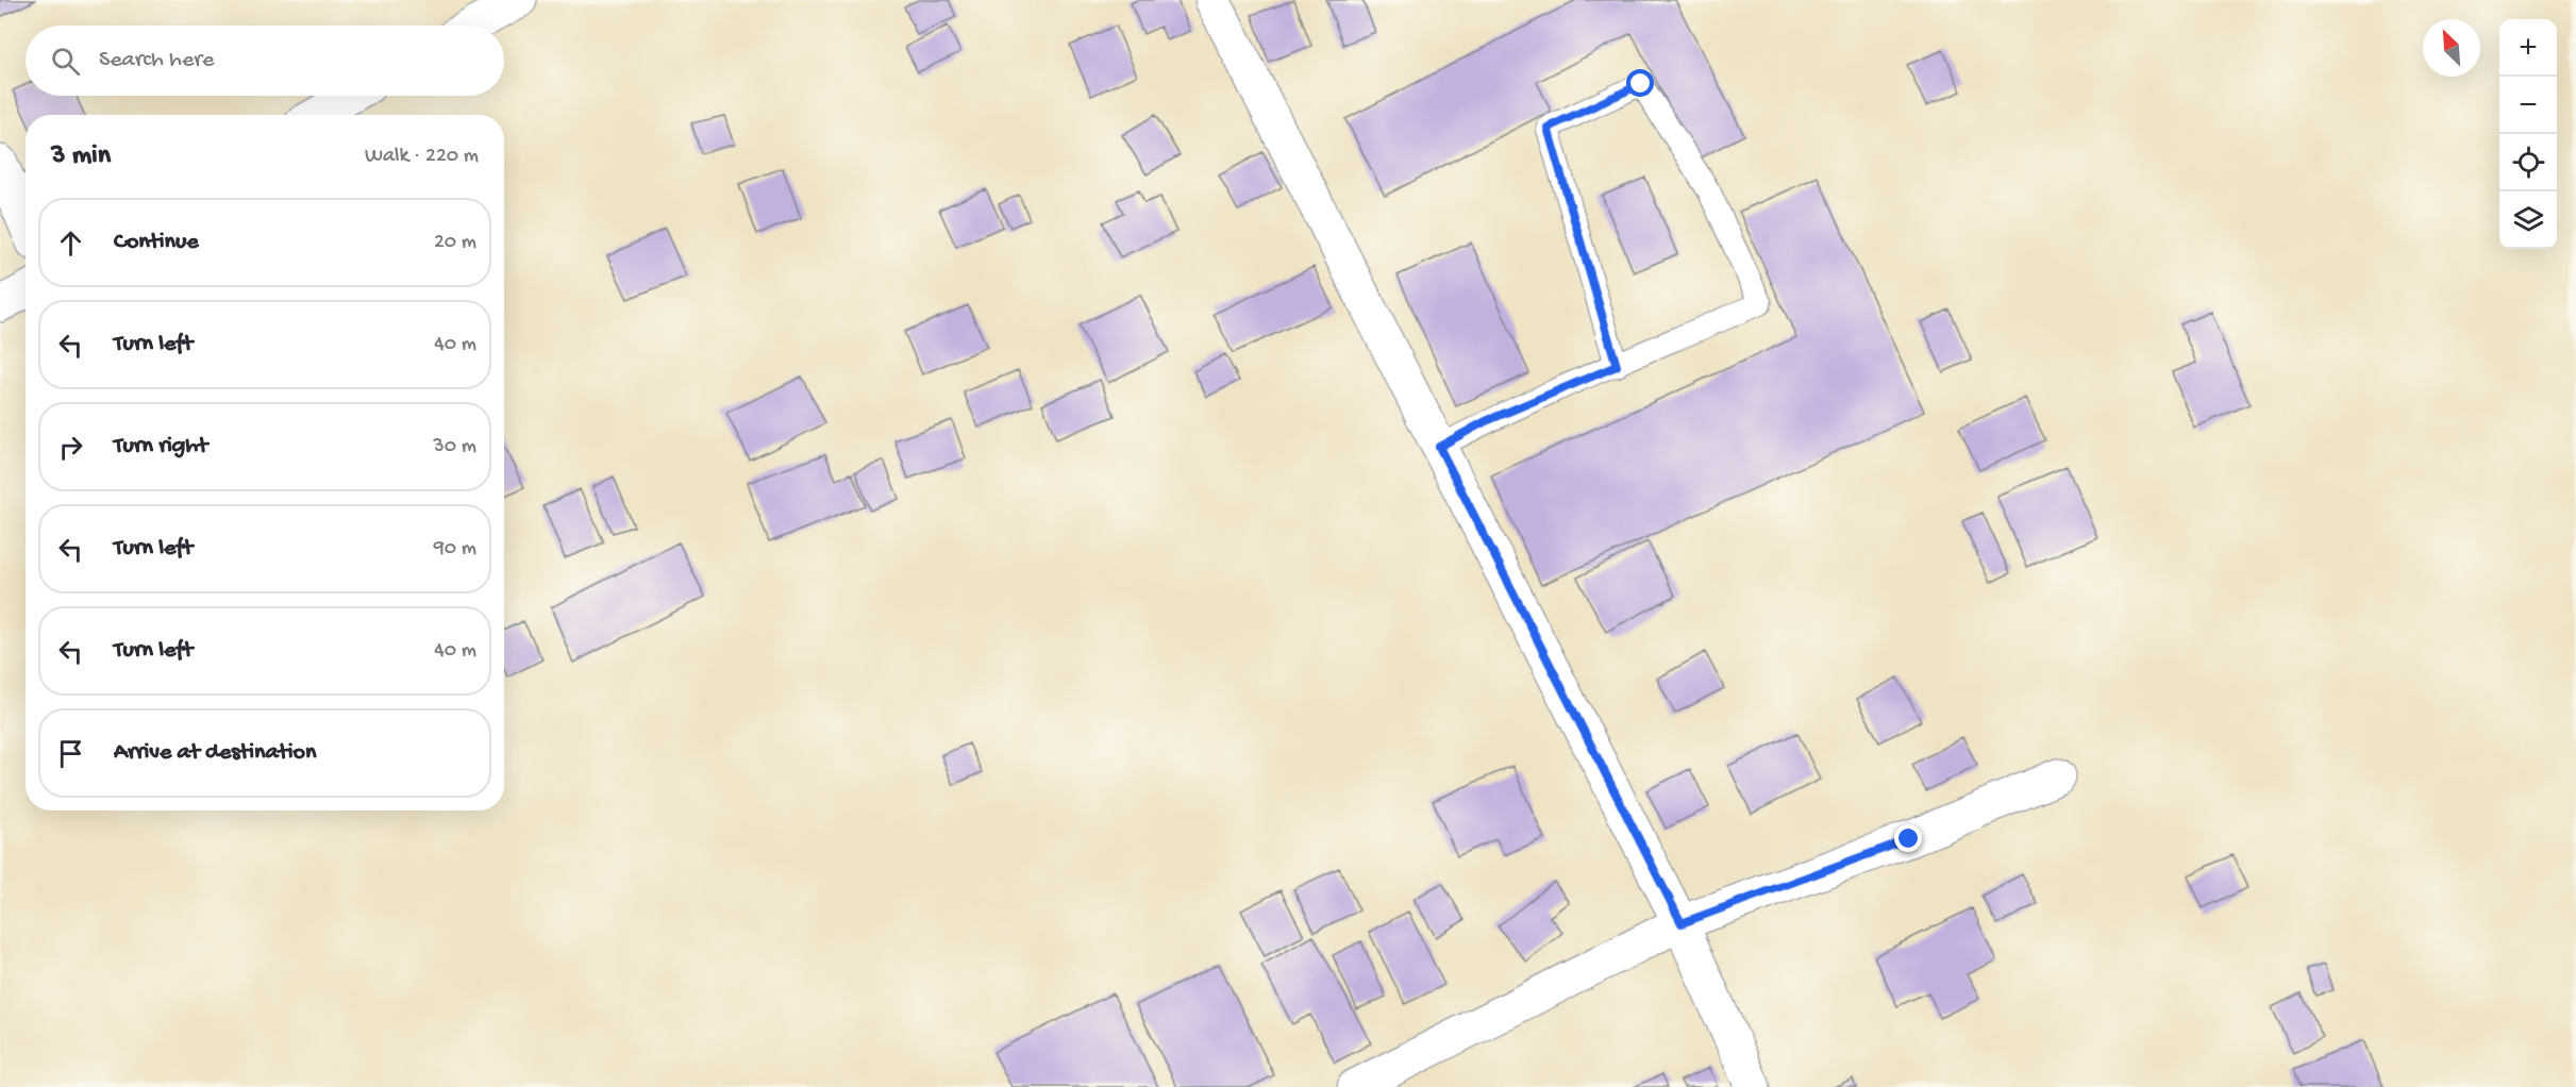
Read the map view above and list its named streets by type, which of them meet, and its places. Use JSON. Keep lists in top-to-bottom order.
{
  "north": "top left",
  "page": {
    "map_buttons": ["+", "−"],
    "search": "Search here",
    "heading": ["3 min", "Walk · 220 m"],
    "list": [
      ["Continue", "20 m"],
      ["Turn left", "40 m"],
      ["Turn right", "30 m"],
      ["Turn left", "90 m"],
      ["Turn left", "40 m"],
      "Arrive at destination"
    ]
  }
}
